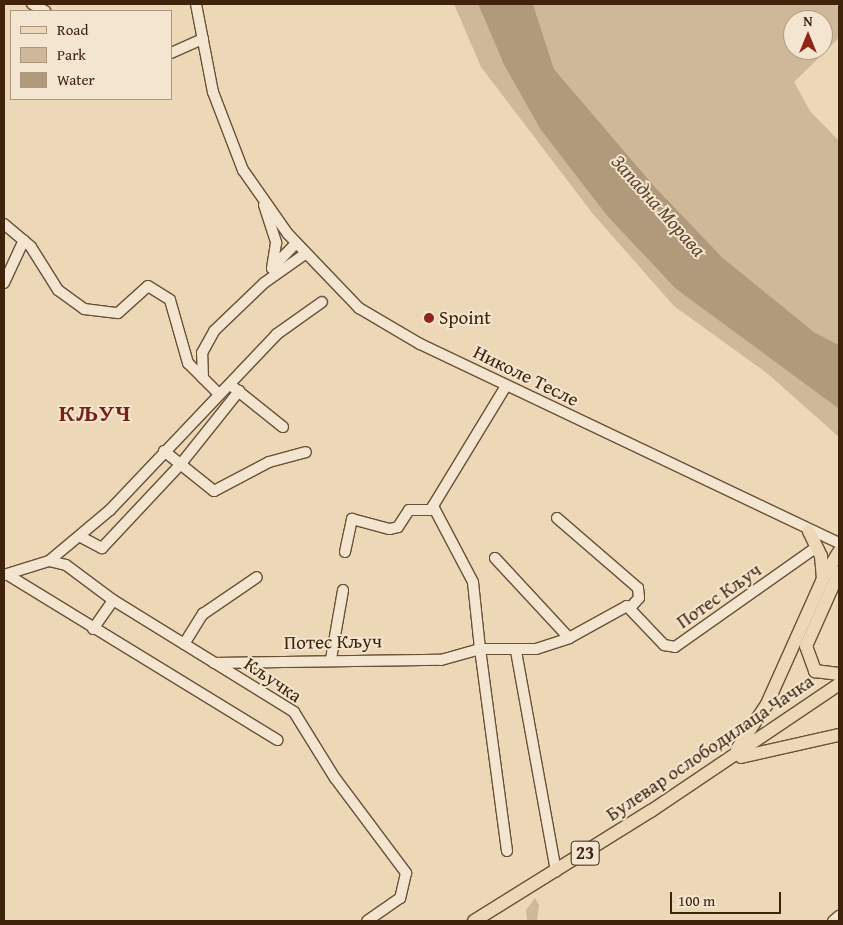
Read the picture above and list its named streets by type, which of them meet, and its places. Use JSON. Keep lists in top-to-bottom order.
{
  "streets": {
    "main road": ["Булевар ослободилаца Чачка", "23"],
    "street": ["Николе Тесле", "Потес Кључ", "Кључка"]
  },
  "crossings": [
    ["Потес Кључ", "Кључка"]
  ],
  "districts": ["КЉУЧ"],
  "water": ["Западна Морава"],
  "places": ["Spoint"],
  "legend": ["Road", "Park", "Water"],
  "scale_bar": "100 m",
  "north": "top"
}
